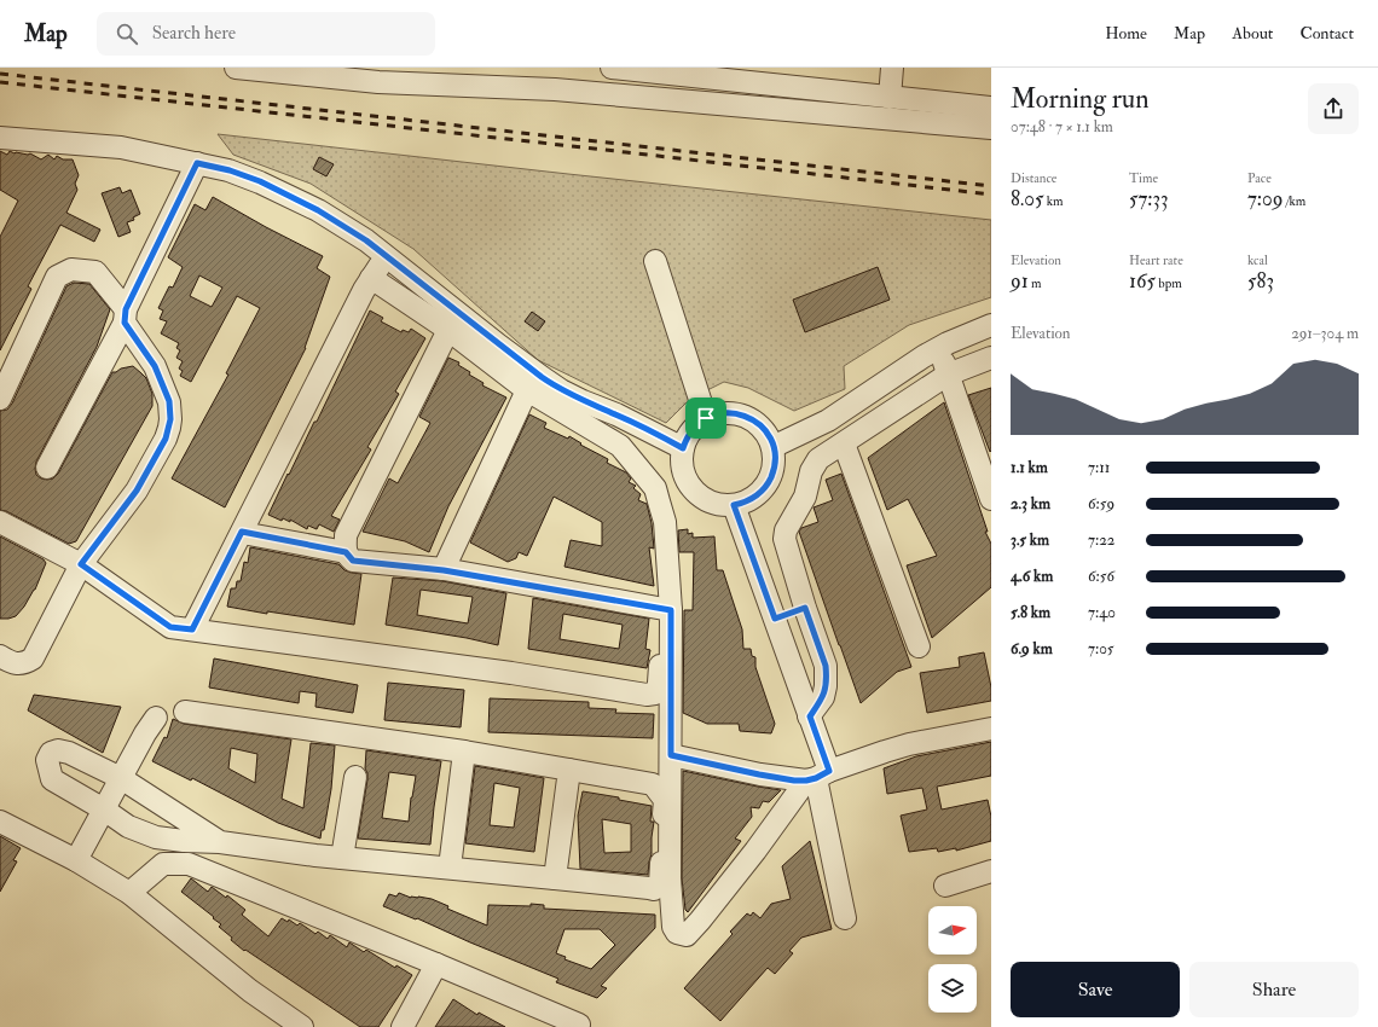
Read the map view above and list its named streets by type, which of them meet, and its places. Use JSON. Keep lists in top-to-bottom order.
{
  "north": "right",
  "page": {
    "header": "Map",
    "search": "Search here",
    "nav": [
      "Home",
      "Map",
      "About",
      "Contact"
    ],
    "heading": ["Morning run", "07:48 · 7 × 1.1 km"],
    "stats": [
      ["Distance", "8.05 km"],
      ["Time", "57:33"],
      ["Pace", "7:09 /km"],
      ["Elevation", "91 m"],
      ["Heart rate", "165 bpm"],
      ["kcal", "583"]
    ],
    "chart": ["Elevation", "291–304 m"],
    "list": [
      {
        "name": "1.1 km",
        "note": "7:11"
      },
      {
        "name": "2.3 km",
        "note": "6:59"
      },
      {
        "name": "3.5 km",
        "note": "7:22"
      },
      {
        "name": "4.6 km",
        "note": "6:56"
      },
      {
        "name": "5.8 km",
        "note": "7:40"
      },
      {
        "name": "6.9 km",
        "note": "7:05"
      }
    ],
    "buttons": ["Save", "Share"]
  }
}
